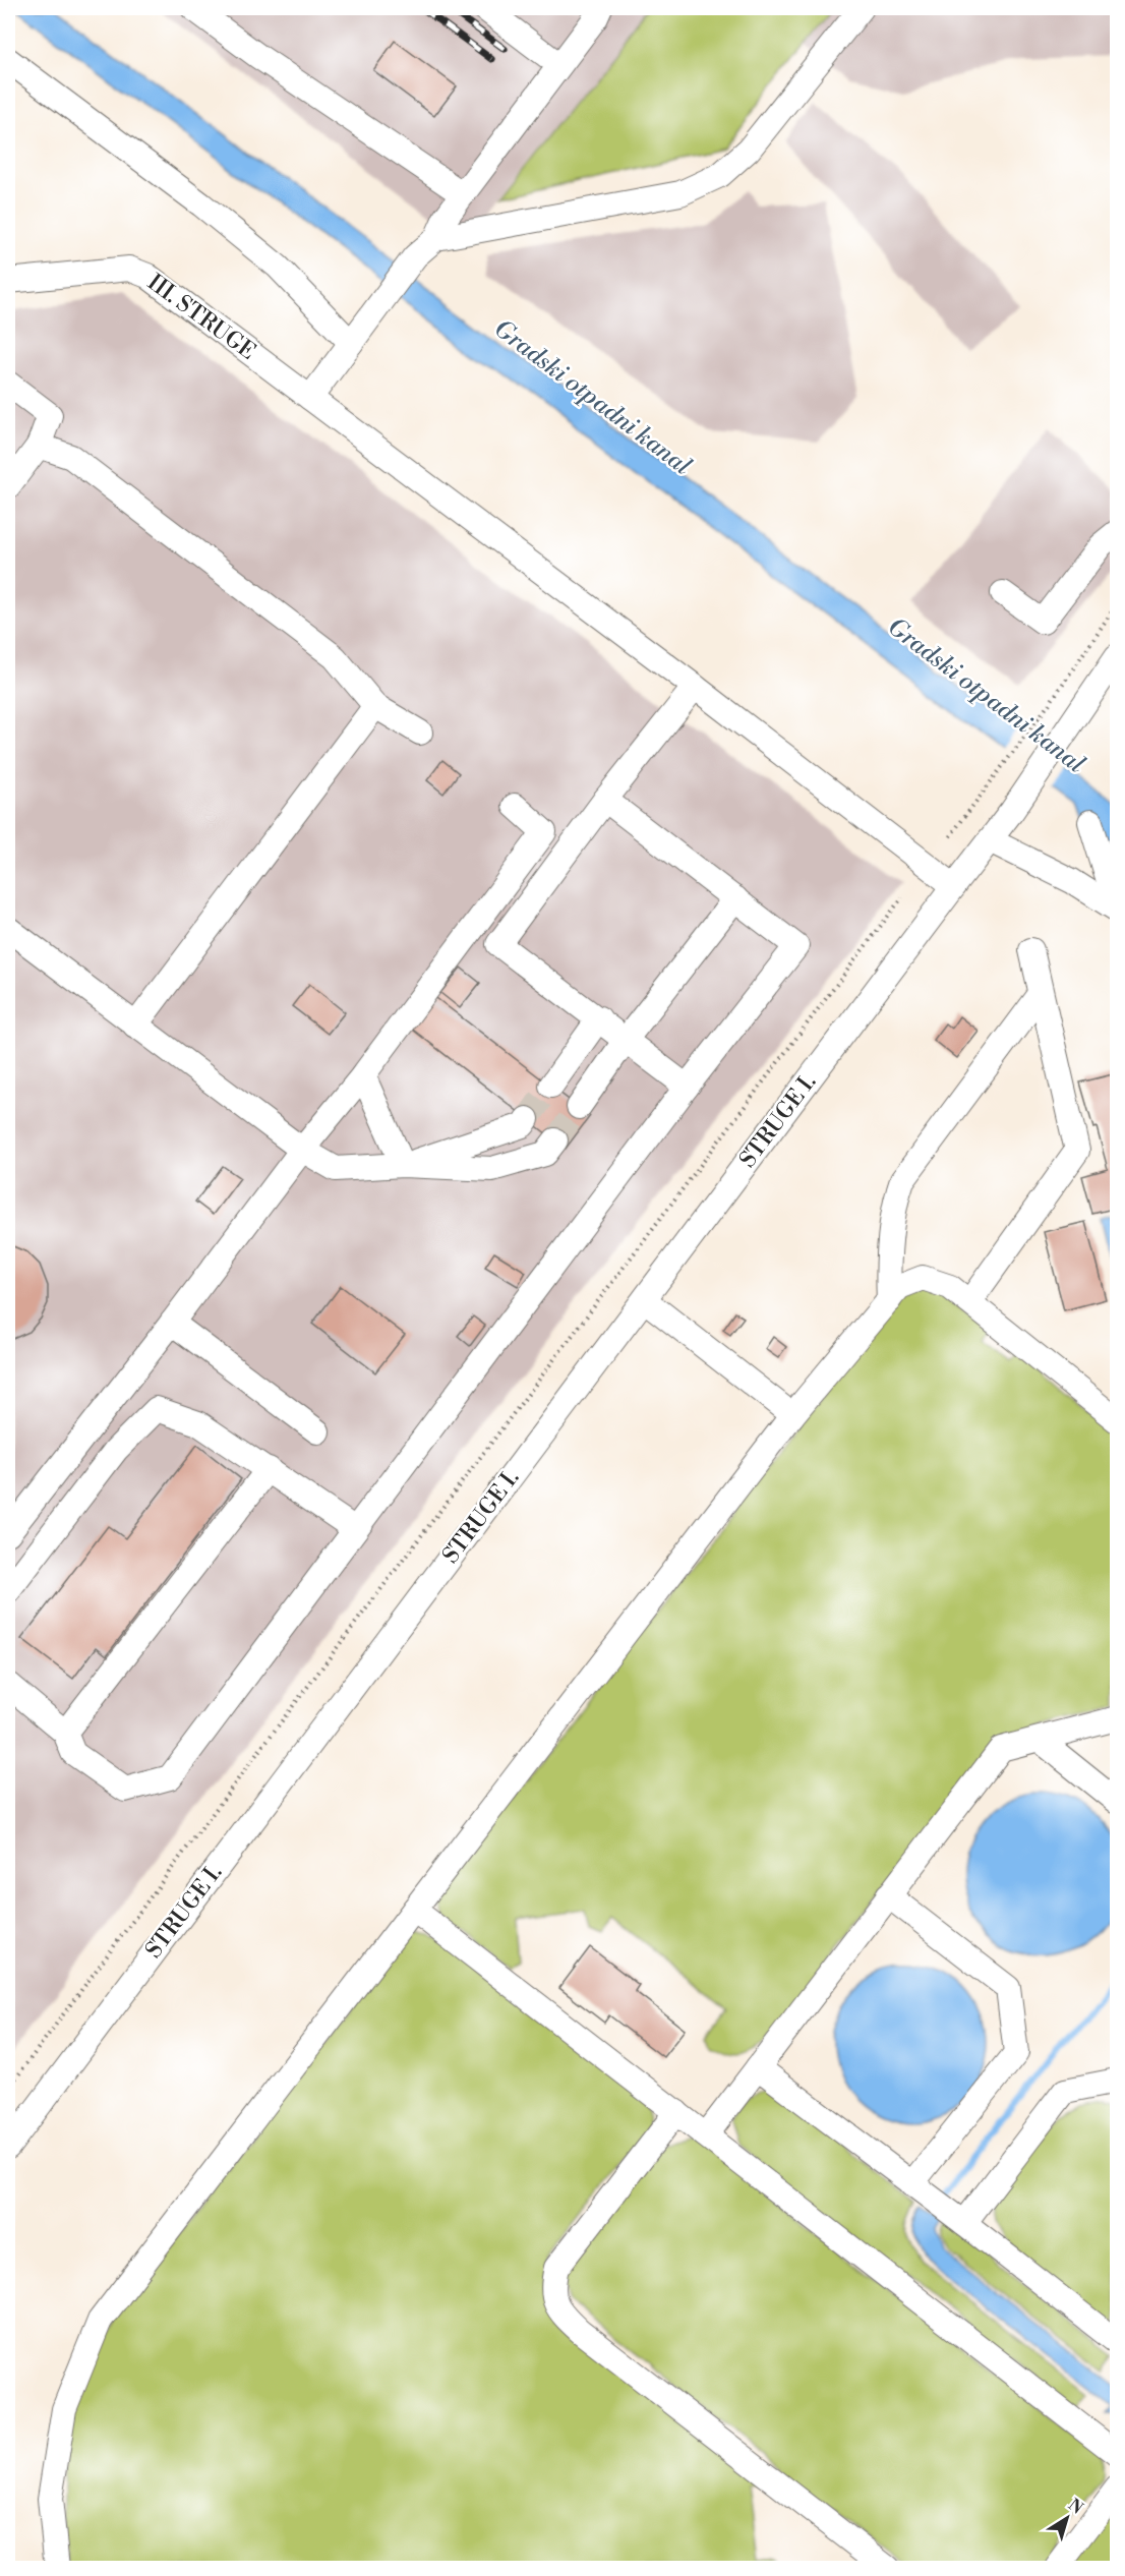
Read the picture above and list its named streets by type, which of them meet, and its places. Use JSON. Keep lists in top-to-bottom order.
{
  "streets": {
    "street": ["III. STRUGE", "STRUGE I."]
  },
  "crossings": [
    ["III. STRUGE", "STRUGE I."]
  ],
  "water": ["Gradski otpadni kanal"],
  "north": "top right"
}
